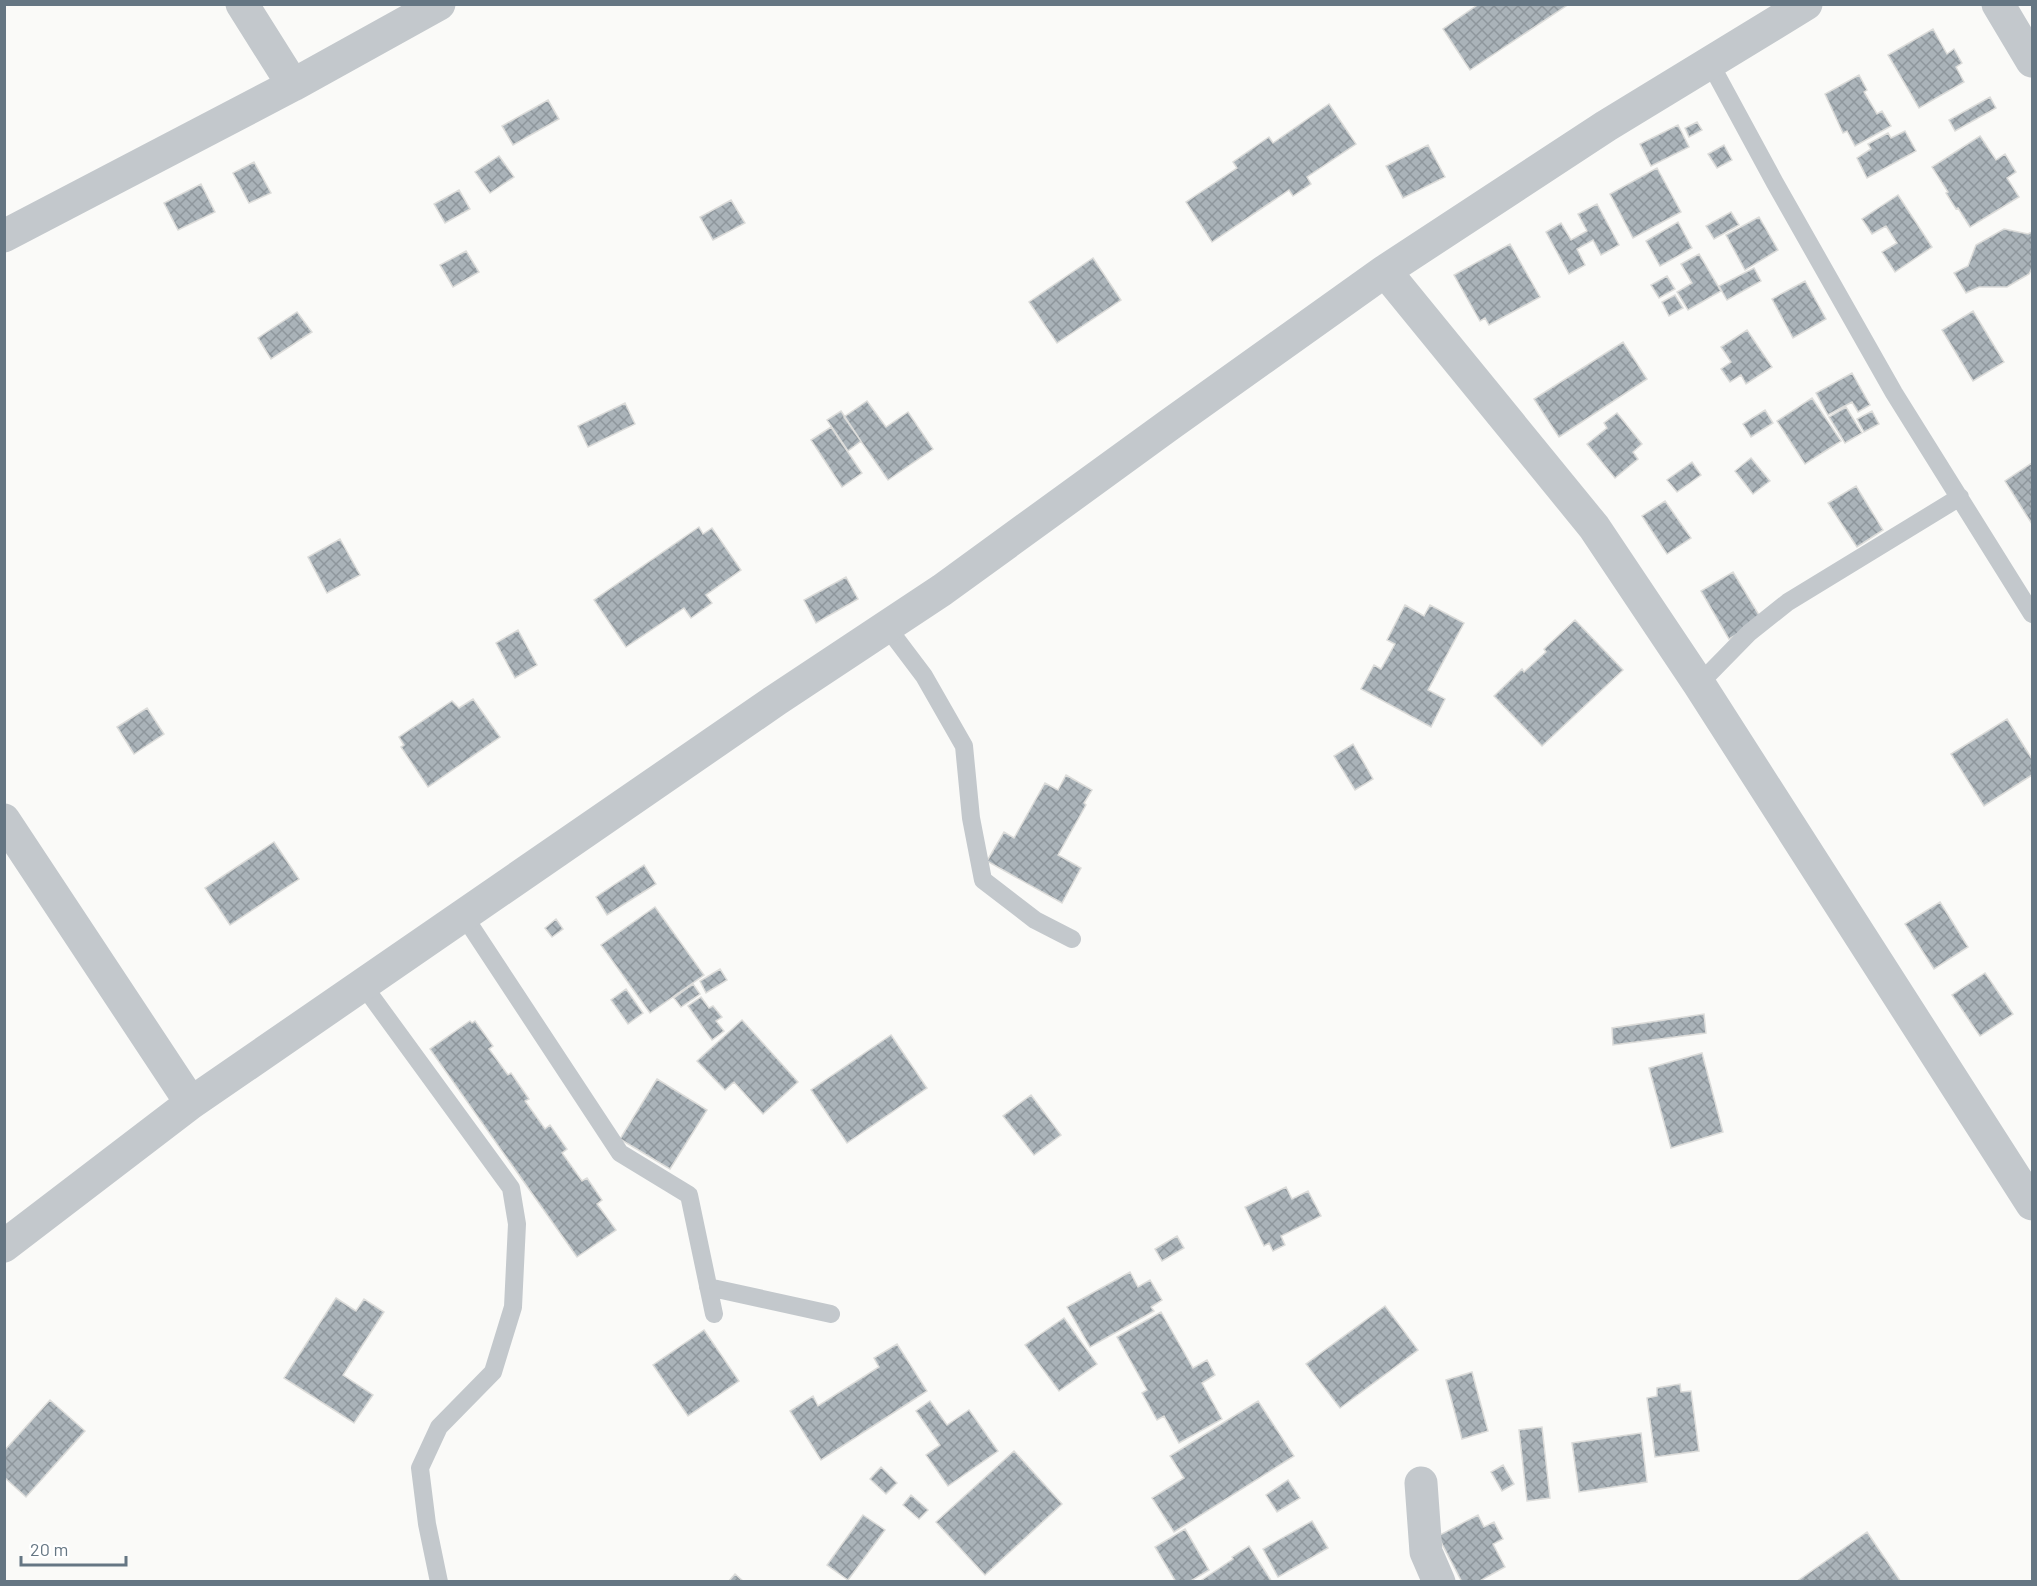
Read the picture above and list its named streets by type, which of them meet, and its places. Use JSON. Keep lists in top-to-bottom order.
{
  "scale_bar": "20 m"
}
